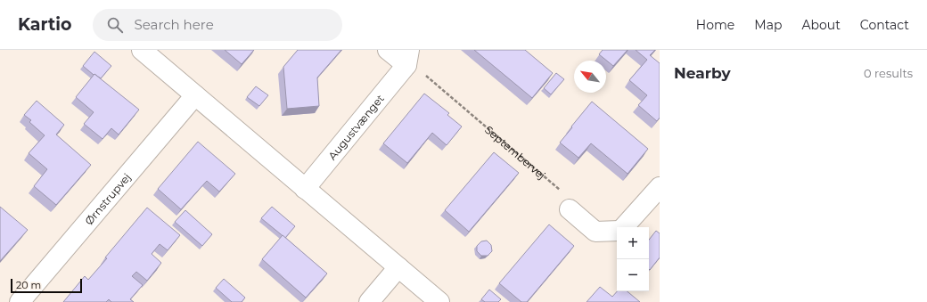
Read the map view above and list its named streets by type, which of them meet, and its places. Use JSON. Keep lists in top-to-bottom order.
{
  "streets": {
    "street": ["Augustvænget", "Ørnstrupvej"],
    "path": ["Septembervej"]
  },
  "crossings": [
    ["Augustvænget", "Septembervej"]
  ],
  "scale_bar": "20 m",
  "north": "top left",
  "page": {
    "header": "Kartio",
    "search": "Search here",
    "nav": [
      "Home",
      "Map",
      "About",
      "Contact"
    ],
    "heading": ["Nearby", "0 results"],
    "map_buttons": ["+", "−"],
    "scale": "20 m"
  }
}
